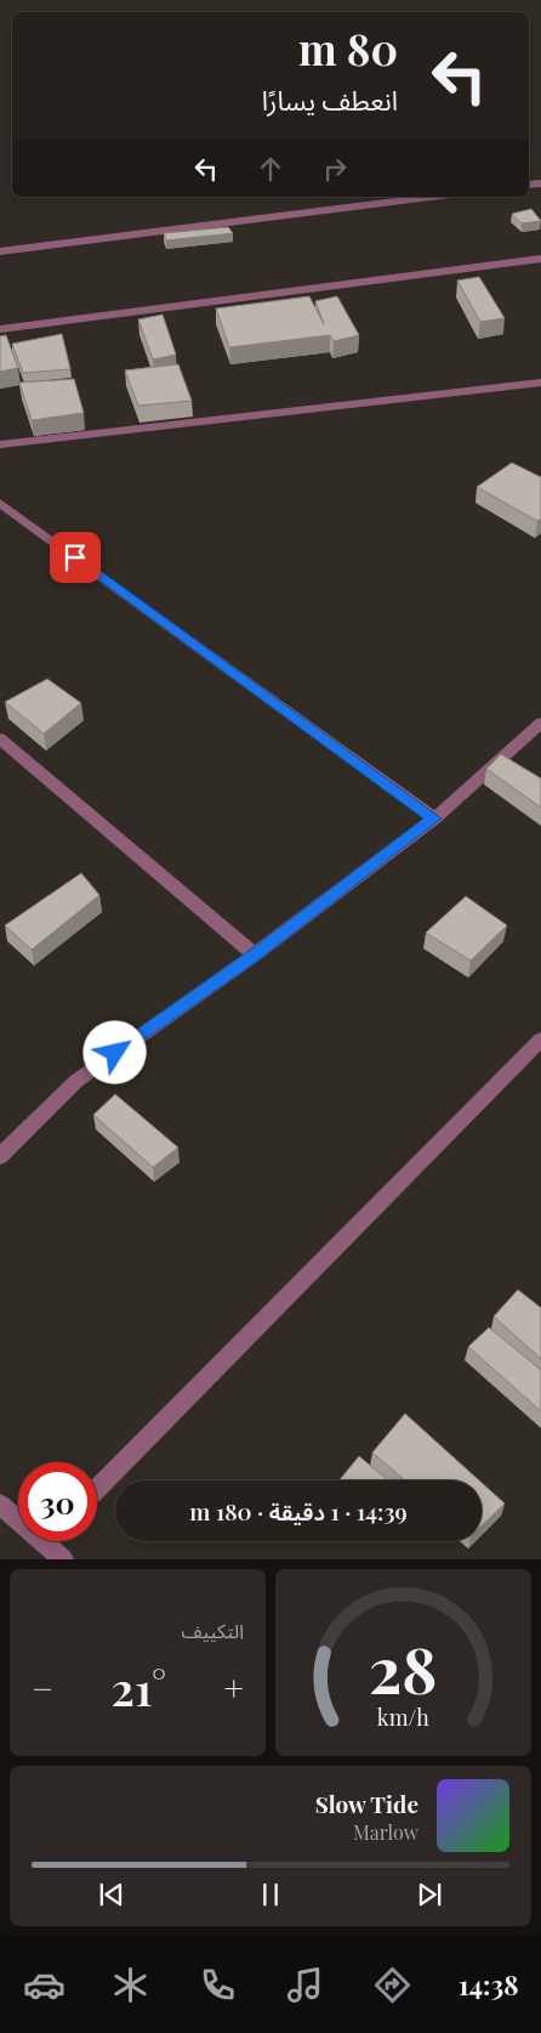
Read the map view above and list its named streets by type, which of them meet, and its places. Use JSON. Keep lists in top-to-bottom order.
{
  "page": {
    "turn": ["80 m", "انعطف يسارًا"],
    "limit": "30",
    "trip": "14:39 · 1 دقيقة · 180 m",
    "tile": "التكييف",
    "heat": ["−", "21°", "+"],
    "song": ["Slow Tide", "Marlow"],
    "tabs": "14:38",
    "gauge": ["28", "km/h"]
  }
}
